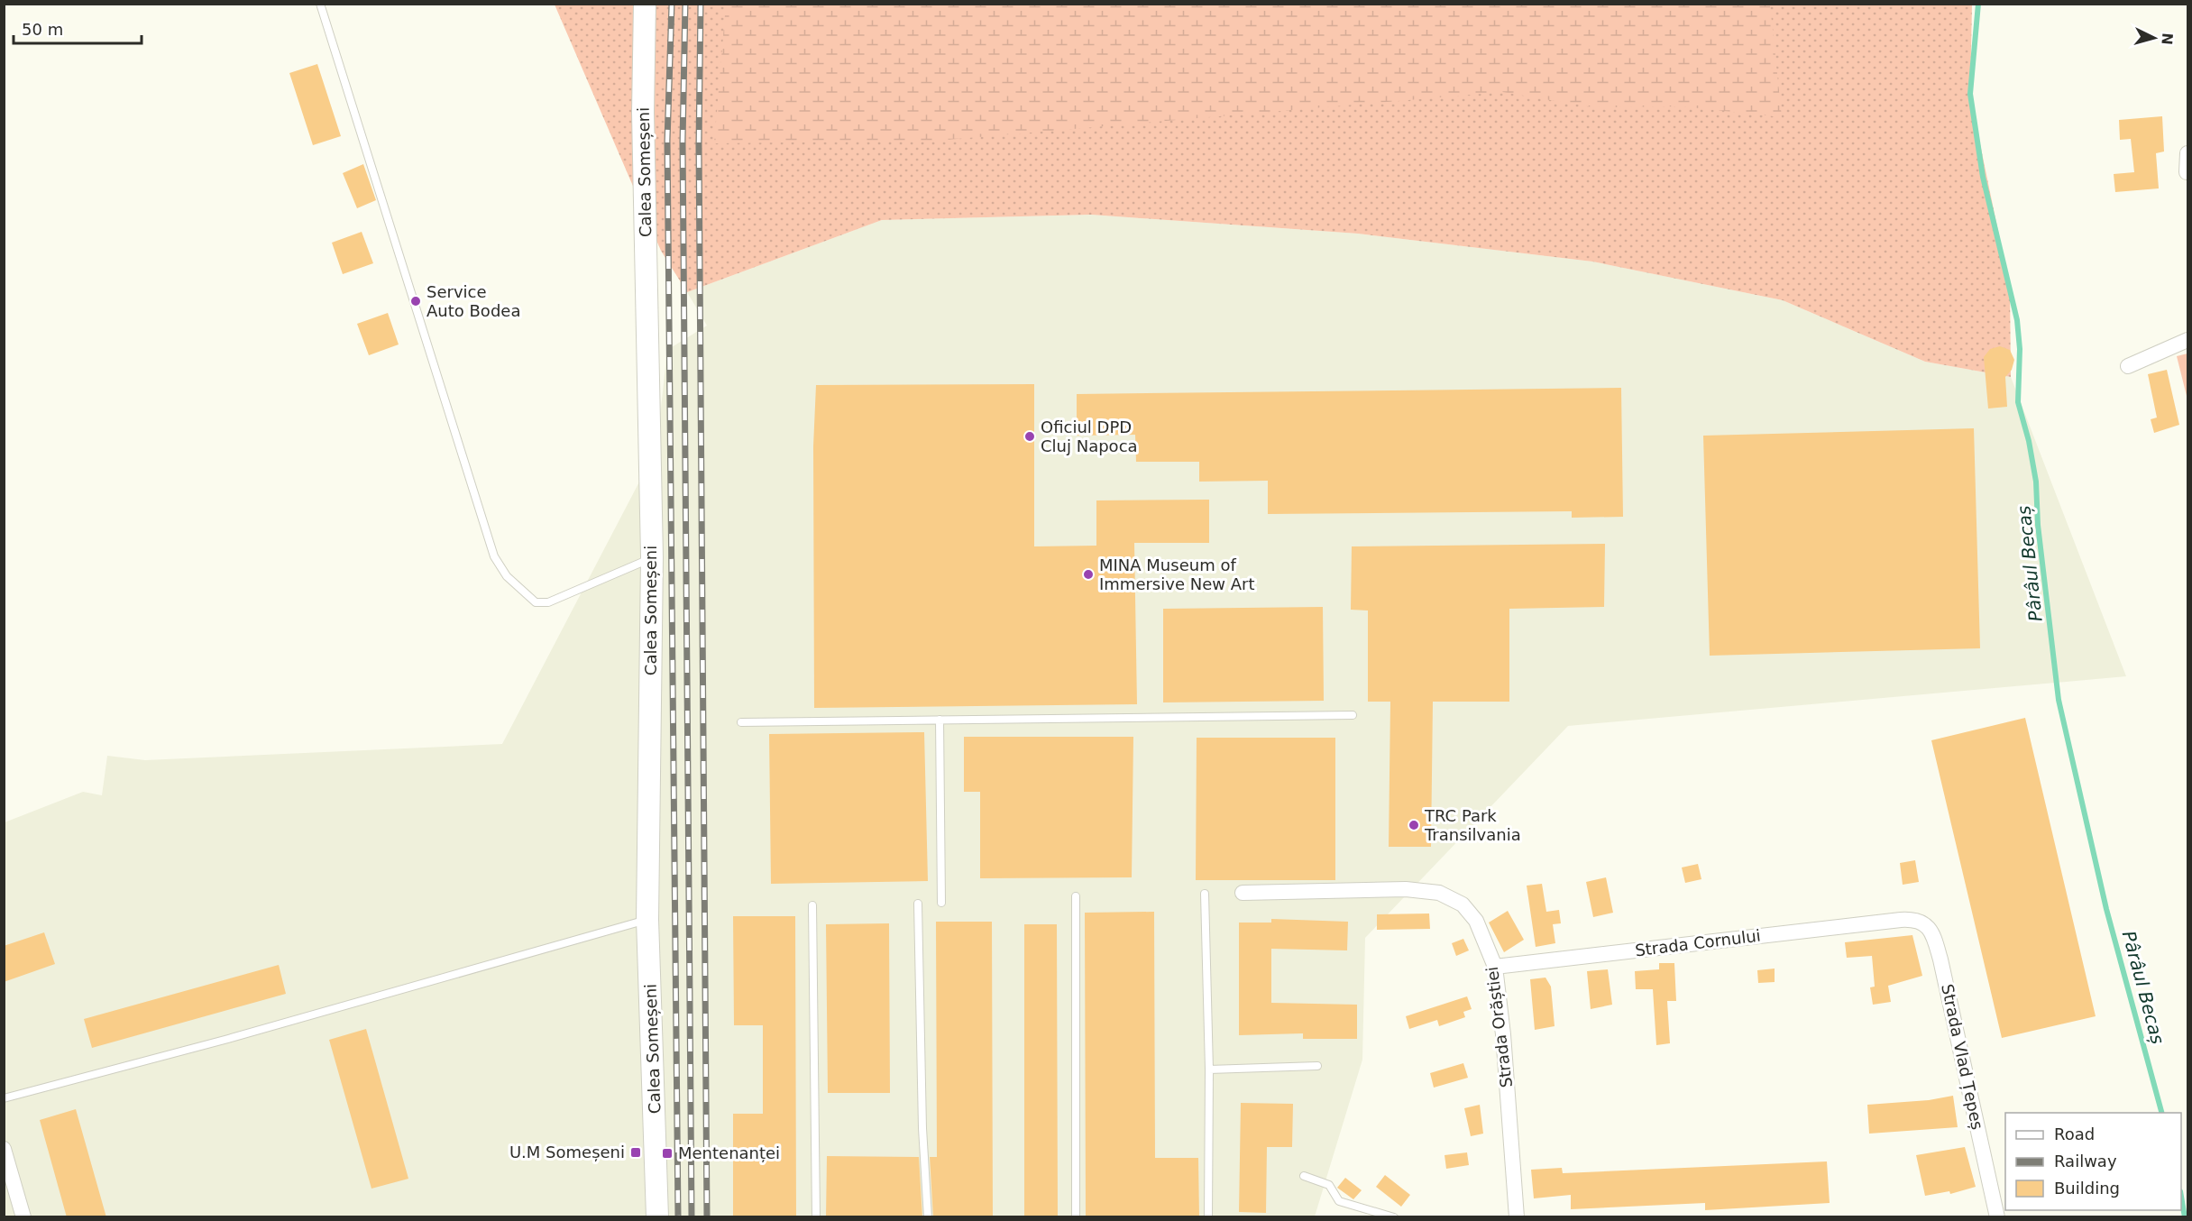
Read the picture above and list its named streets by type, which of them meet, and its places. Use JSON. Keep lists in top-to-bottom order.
{
  "streets": {
    "main road": ["Calea Someșeni"],
    "street": ["Strada Cornului", "Strada Orăștiei", "Strada Vlad Țepeș"]
  },
  "crossings": [
    ["Strada Cornului", "Strada Orăștiei"],
    ["Strada Cornului", "Strada Vlad Țepeș"]
  ],
  "water": ["Pârâul Becaș"],
  "places": {
    "other": [
      "Service Auto Bodea",
      "Oficiul DPD Cluj Napoca",
      "MINA Museum of Immersive New Art",
      "TRC Park Transilvania"
    ],
    "transit": ["U.M Someșeni", "Mentenanței"]
  },
  "legend": ["Road", "Railway", "Building"],
  "scale_bar": "50 m",
  "north": "right"
}
